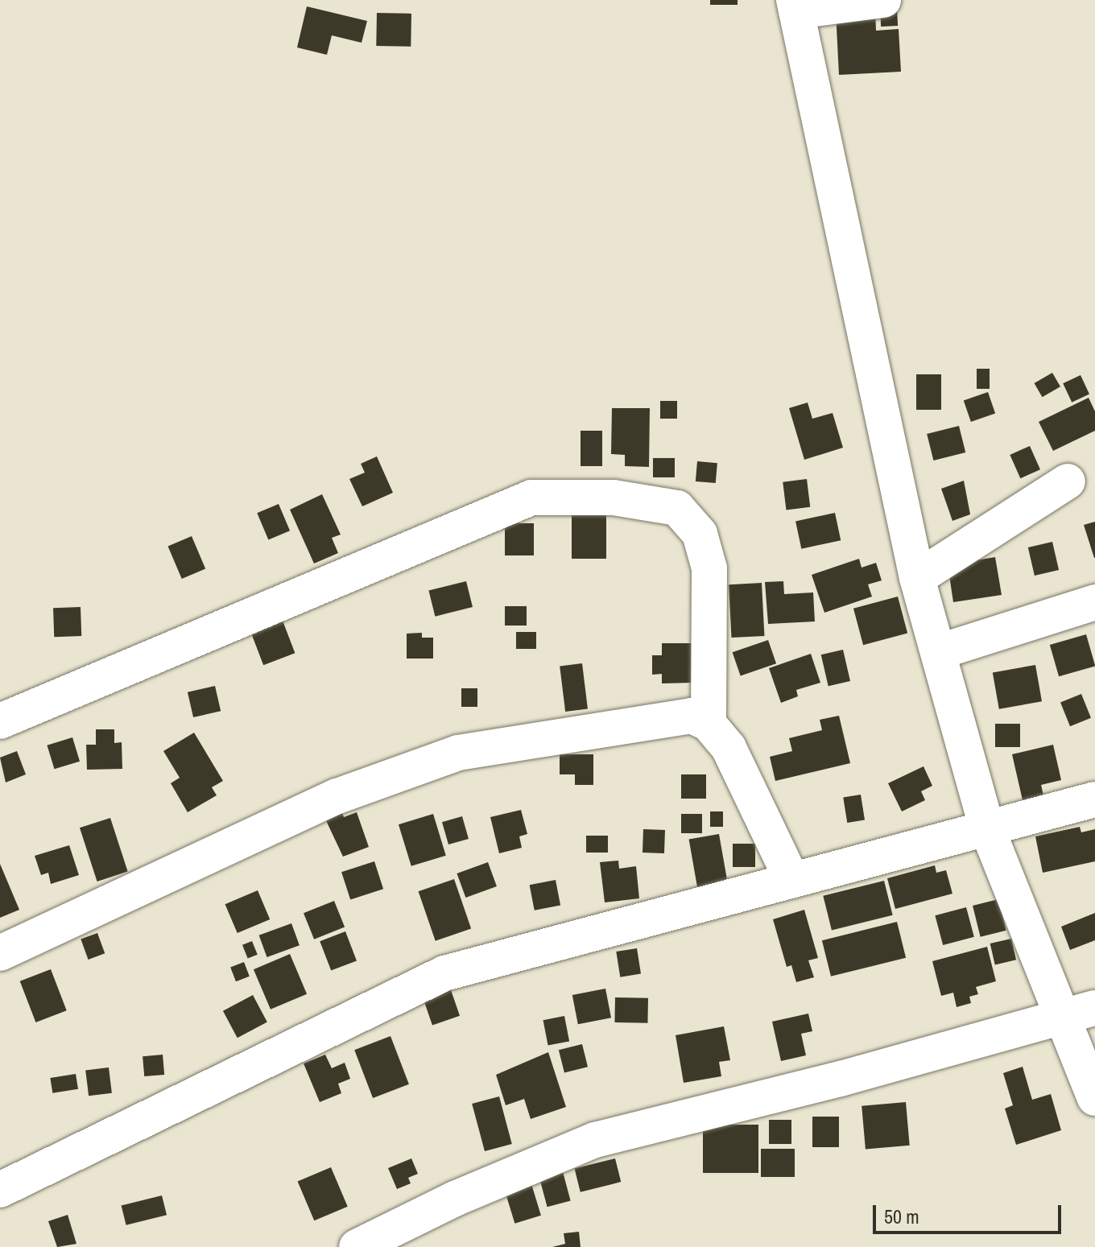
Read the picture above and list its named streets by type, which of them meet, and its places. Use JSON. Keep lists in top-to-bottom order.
{
  "scale_bar": "50 m"
}
